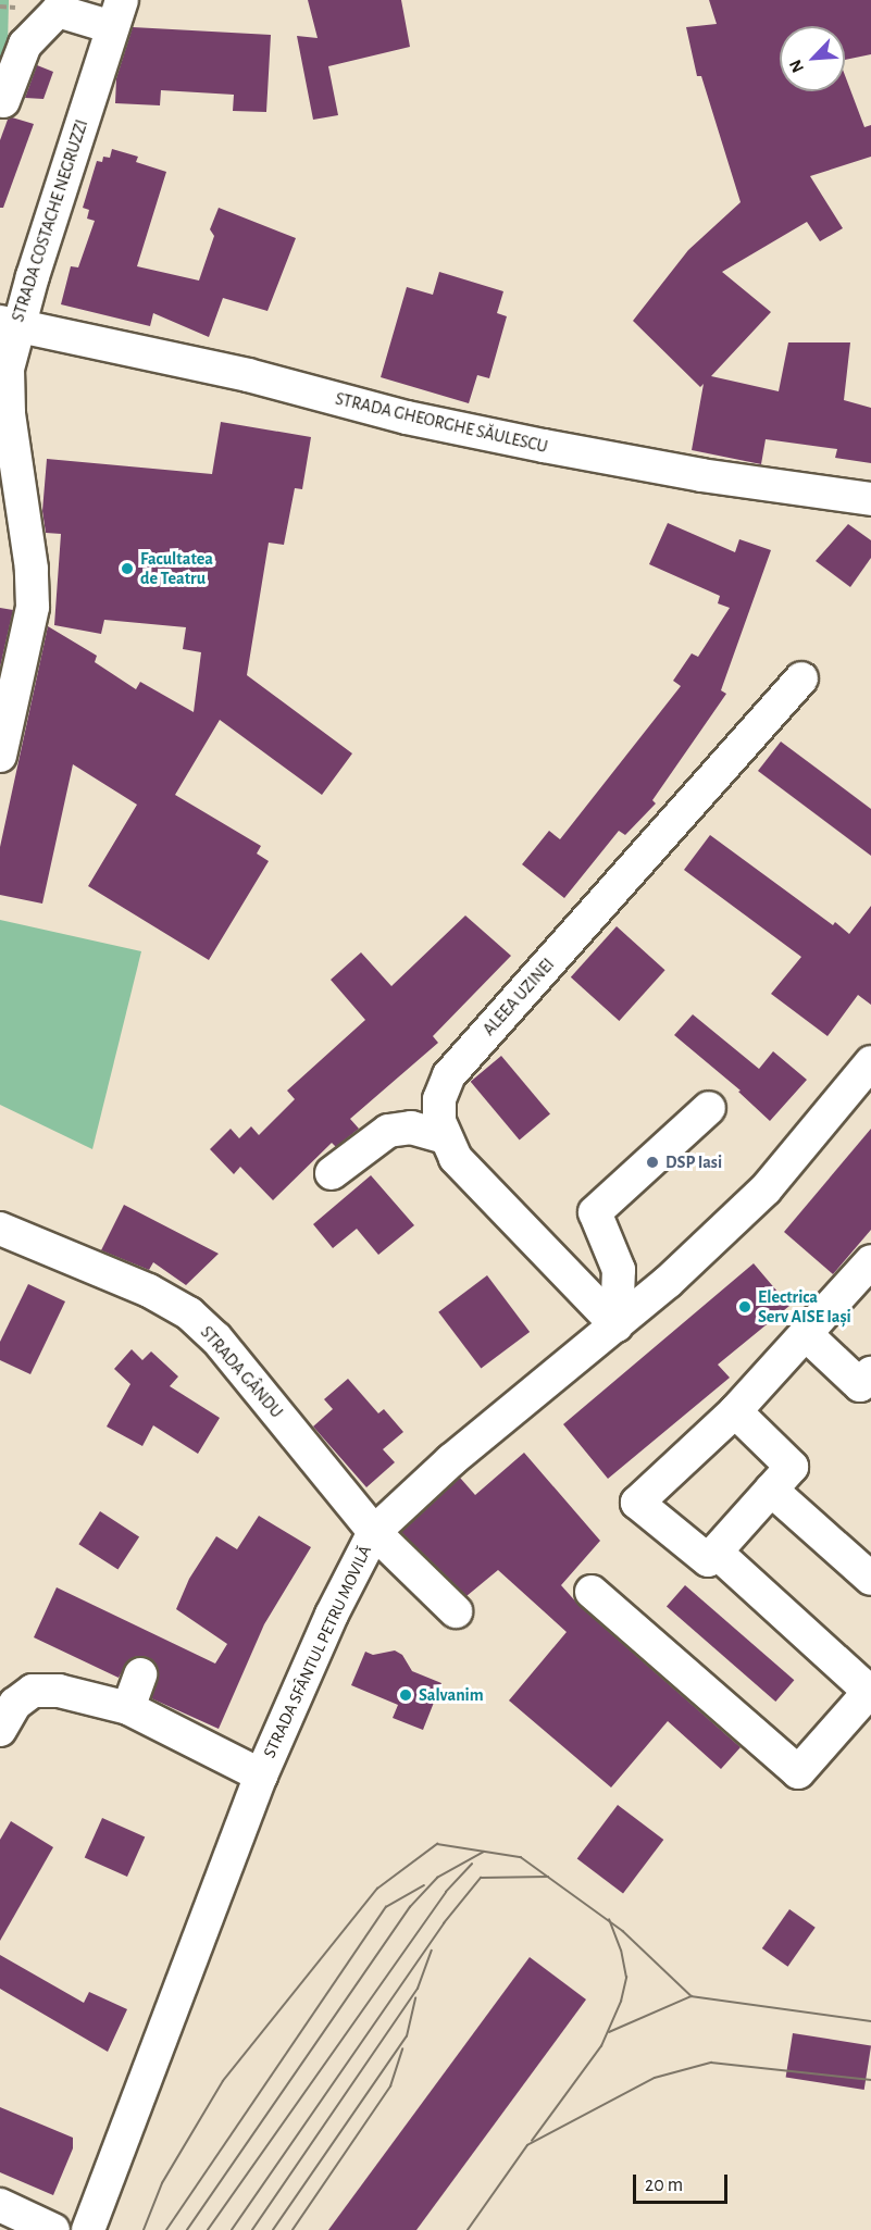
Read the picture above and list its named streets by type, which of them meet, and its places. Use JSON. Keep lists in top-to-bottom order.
{
  "streets": {
    "street": [
      "STRADA COSTACHE NEGRUZZI",
      "STRADA GHEORGHE SĂULESCU",
      "ALEEA UZINEI",
      "STRADA GÂNDU",
      "STRADA SFÂNTUL PETRU MOVILĂ"
    ]
  },
  "crossings": [
    ["STRADA COSTACHE NEGRUZZI", "STRADA GHEORGHE SĂULESCU"],
    ["ALEEA UZINEI", "STRADA SFÂNTUL PETRU MOVILĂ"],
    ["STRADA GÂNDU", "STRADA SFÂNTUL PETRU MOVILĂ"]
  ],
  "places": [
    "Facultatea de Teatru",
    "DSP Iasi",
    "Electrica Serv AISE Iași",
    "Salvanim"
  ],
  "scale_bar": "20 m",
  "north": "bottom left"
}
